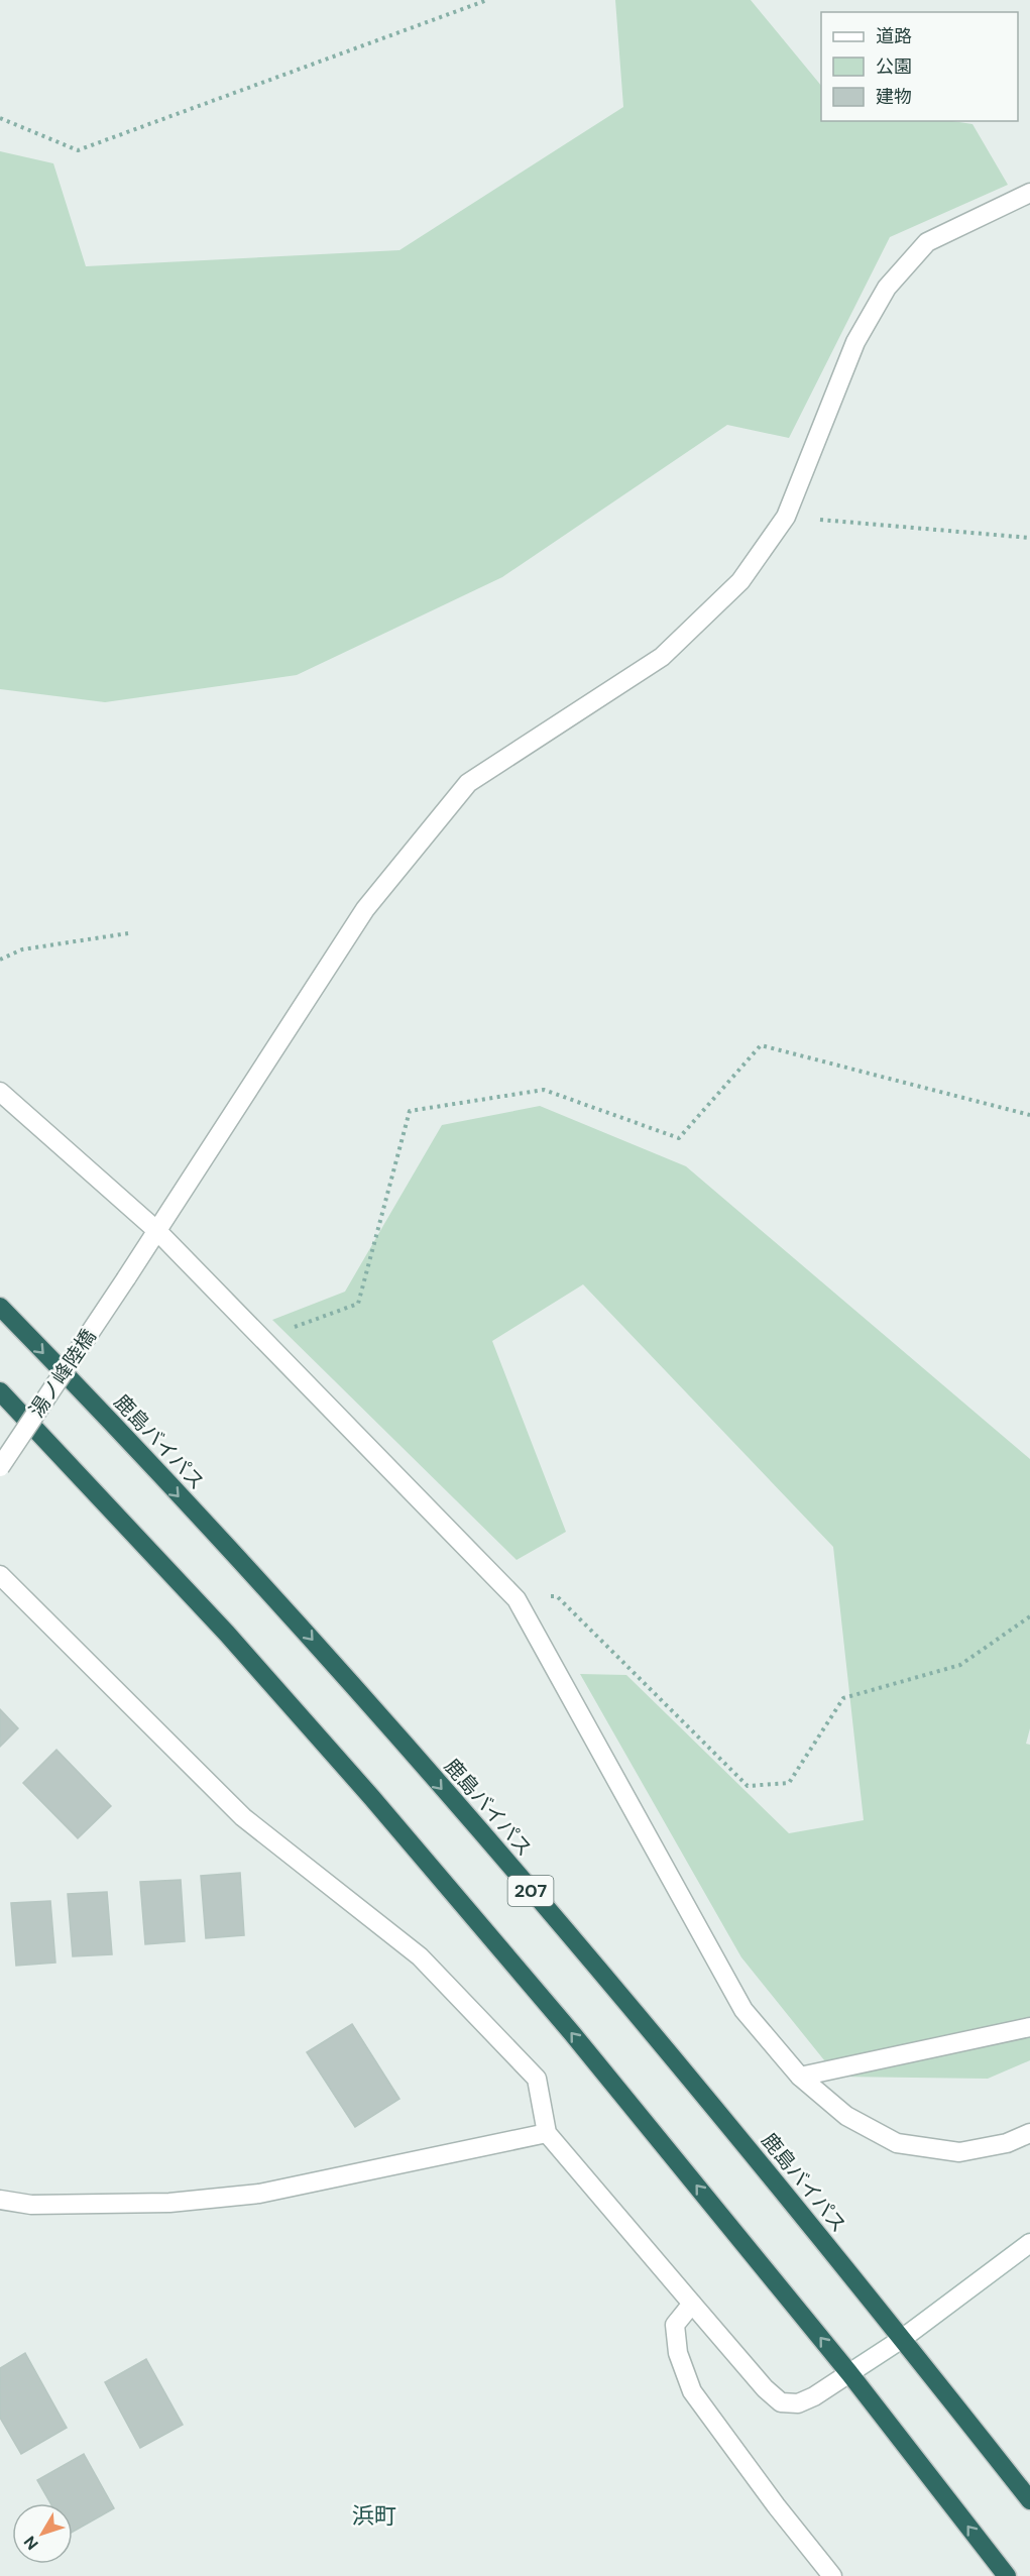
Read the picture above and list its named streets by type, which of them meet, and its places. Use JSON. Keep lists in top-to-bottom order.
{
  "streets": {
    "highway": ["鹿島バイパス", "207"],
    "street": ["湯ノ峰陸橋"]
  },
  "districts": ["浜町"],
  "legend": ["道路", "公園", "建物"],
  "north": "bottom left"
}
